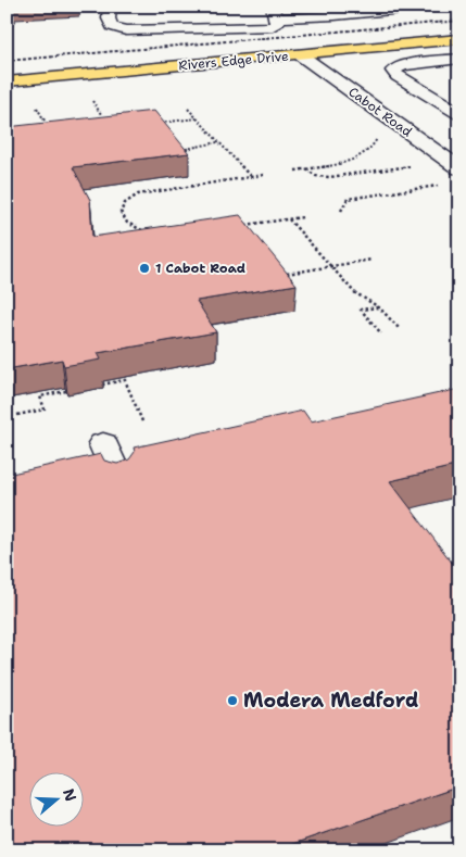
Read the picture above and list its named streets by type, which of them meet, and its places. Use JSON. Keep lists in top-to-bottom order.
{
  "streets": {
    "main road": ["Rivers Edge Drive"],
    "street": ["Cabot Road"]
  },
  "crossings": [
    ["Rivers Edge Drive", "Cabot Road"]
  ],
  "places": ["1 Cabot Road", "Modera Medford"],
  "north": "right"
}
